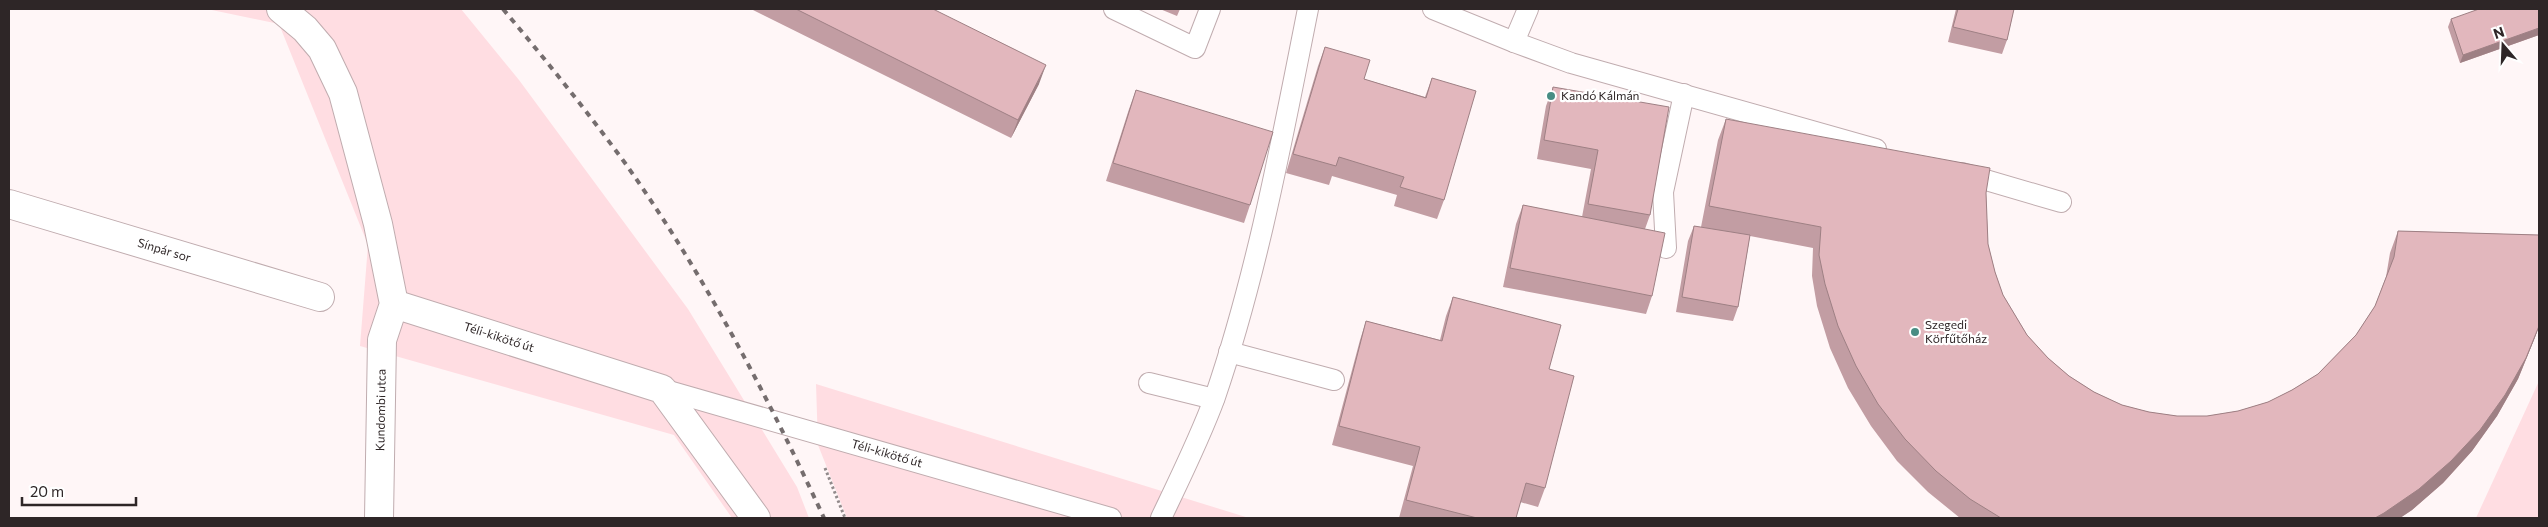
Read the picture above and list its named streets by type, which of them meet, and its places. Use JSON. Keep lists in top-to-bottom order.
{
  "streets": {
    "street": ["Sínpár sor", "Téli-kikötő út", "Kundombi utca"]
  },
  "crossings": [
    ["Téli-kikötő út", "Kundombi utca"]
  ],
  "places": ["Kandó Kálmán", "Szegedi Körfűtőház"],
  "scale_bar": "20 m",
  "north": "top"
}
